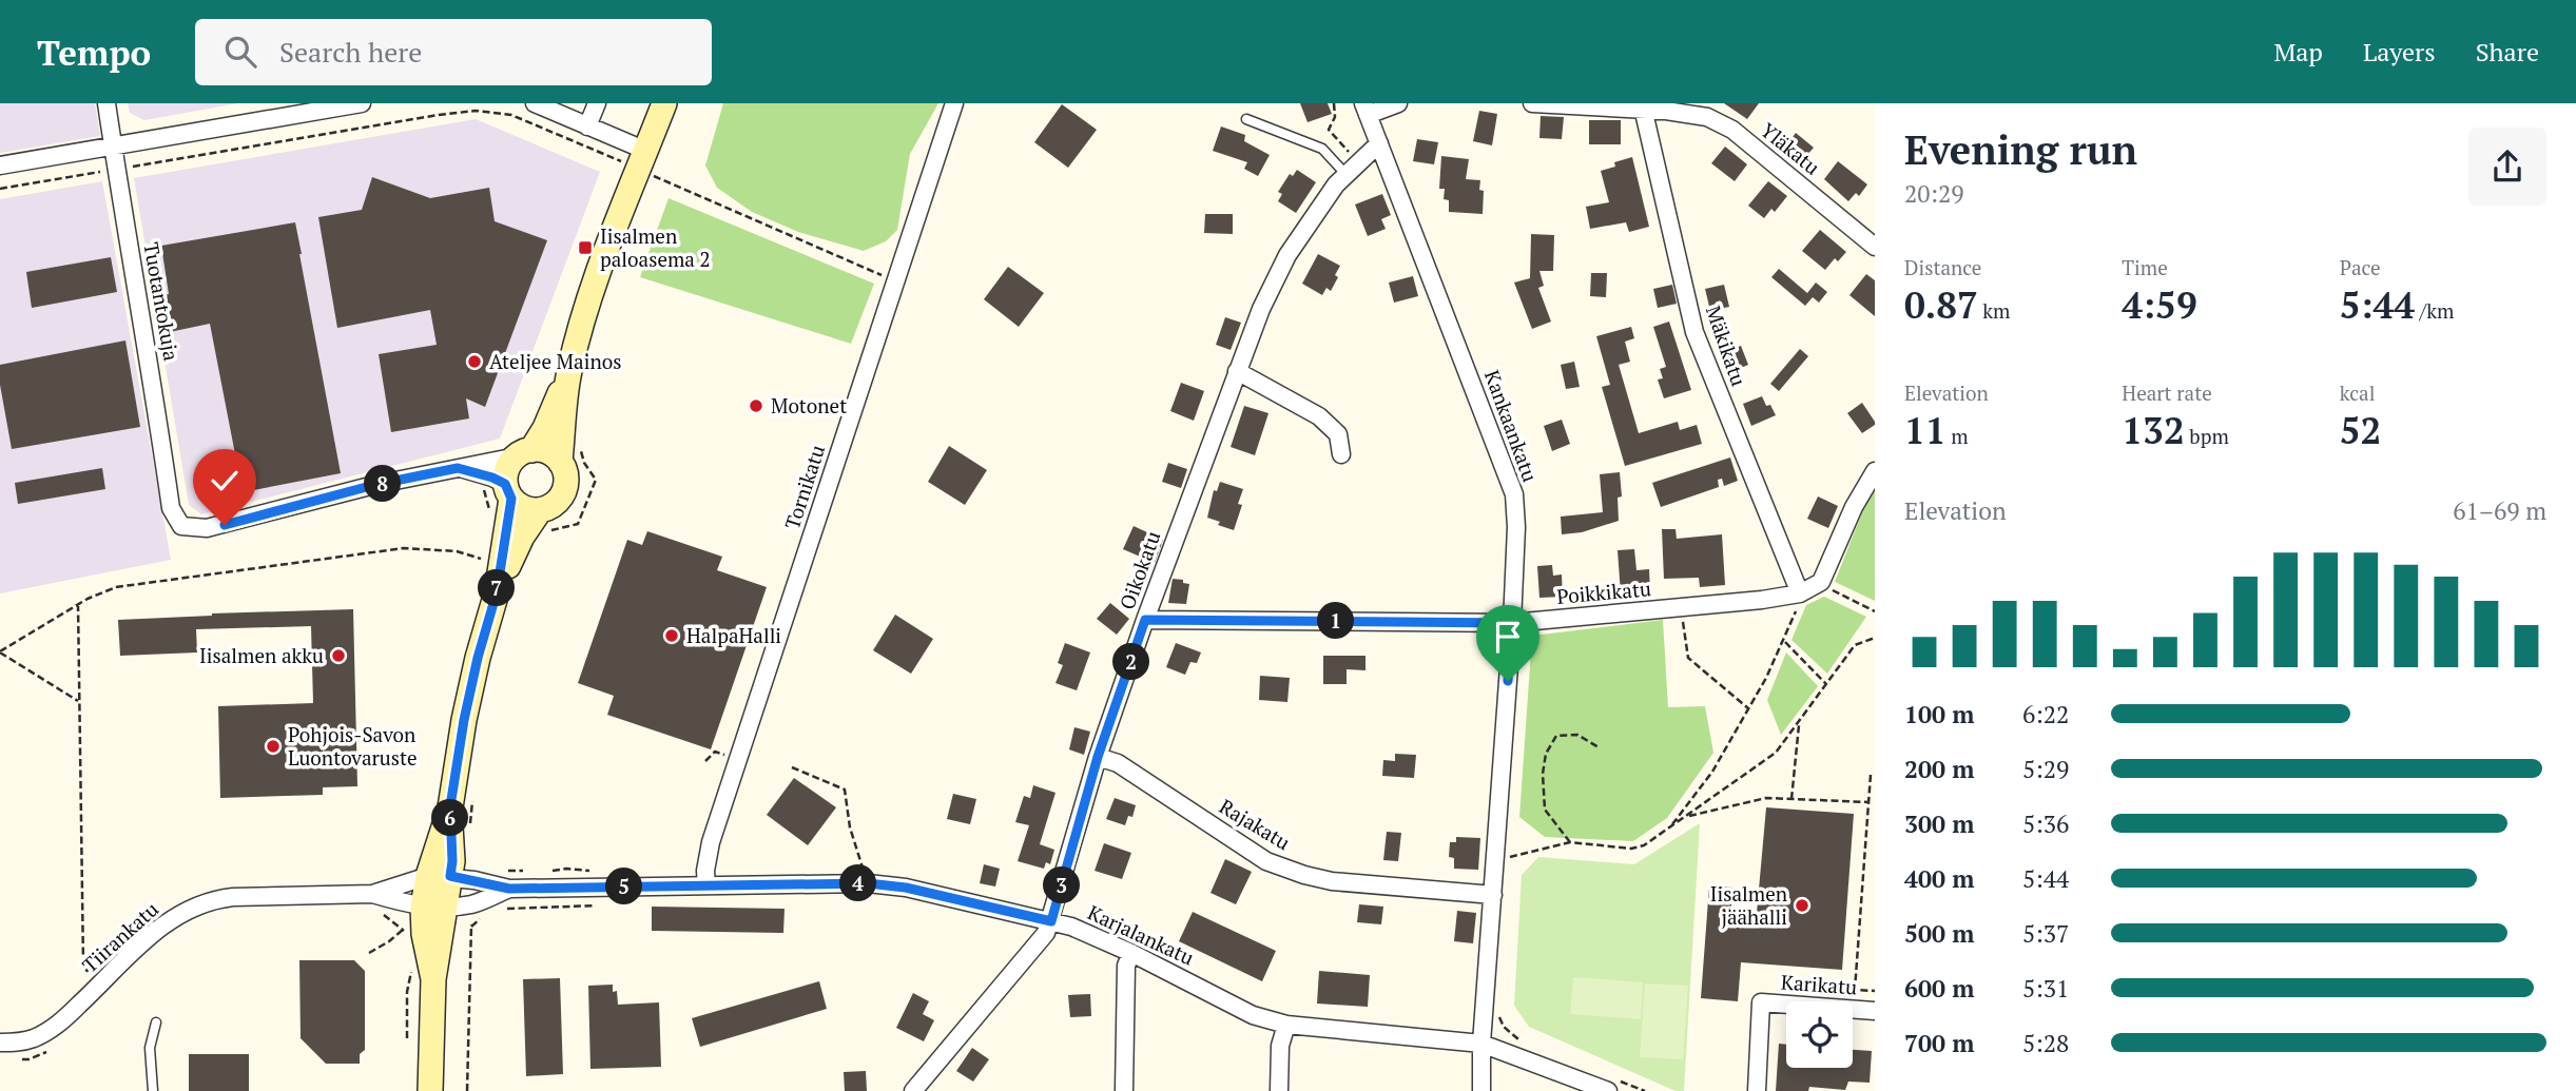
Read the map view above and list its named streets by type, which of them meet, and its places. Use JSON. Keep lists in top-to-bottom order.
{
  "streets": {
    "street": [
      "Yläkatu",
      "Tuotantokuja",
      "Mäkikatu",
      "Kankaankatu",
      "Tornikatu",
      "Oikokatu",
      "Poikkikatu",
      "Rajakatu",
      "Karjalankatu",
      "Tiirankatu",
      "Karikatu"
    ]
  },
  "crossings": [
    ["Yläkatu", "Mäkikatu"],
    ["Mäkikatu", "Poikkikatu"],
    ["Kankaankatu", "Oikokatu"],
    ["Kankaankatu", "Poikkikatu"],
    ["Kankaankatu", "Rajakatu"],
    ["Kankaankatu", "Karjalankatu"],
    ["Tornikatu", "Karjalankatu"],
    ["Oikokatu", "Poikkikatu"],
    ["Oikokatu", "Rajakatu"],
    ["Oikokatu", "Karjalankatu"],
    ["Karjalankatu", "Tiirankatu"]
  ],
  "places": {
    "transit": ["Iisalmen paloasema 2"],
    "other": [
      "Ateljee Mainos",
      "Motonet",
      "HalpaHalli",
      "Iisalmen akku",
      "Pohjois-Savon Luontovaruste",
      "Iisalmen jäähalli"
    ]
  },
  "page": {
    "header": "Tempo",
    "search": "Search here",
    "nav": ["Map", "Layers", "Share"],
    "heading": ["Evening run", "20:29"],
    "stats": [
      ["Distance", "0.87 km"],
      ["Time", "4:59"],
      ["Pace", "5:44 /km"],
      ["Elevation", "11 m"],
      ["Heart rate", "132 bpm"],
      ["kcal", "52"]
    ],
    "pins": [
      "8",
      "7",
      "1",
      "2",
      "6",
      "4",
      "3",
      "5"
    ],
    "chart": ["Elevation", "61–69 m"],
    "list": [
      {
        "name": "100 m",
        "note": "6:22"
      },
      {
        "name": "200 m",
        "note": "5:29"
      },
      {
        "name": "300 m",
        "note": "5:36"
      },
      {
        "name": "400 m",
        "note": "5:44"
      },
      {
        "name": "500 m",
        "note": "5:37"
      },
      {
        "name": "600 m",
        "note": "5:31"
      },
      {
        "name": "700 m",
        "note": "5:28"
      }
    ]
  }
}
